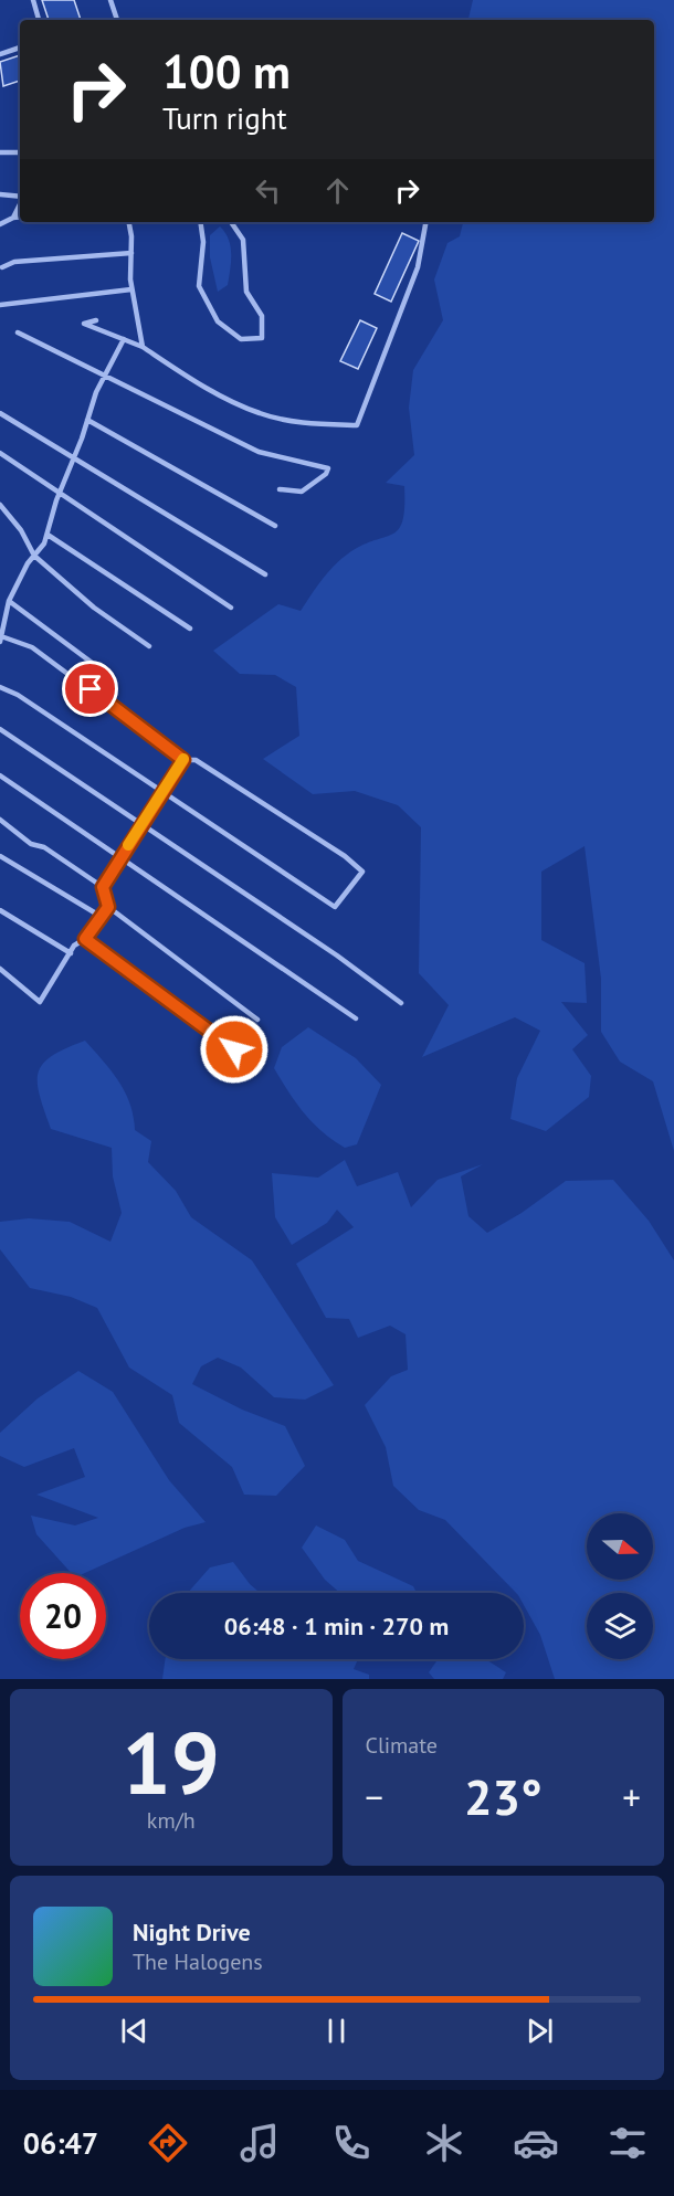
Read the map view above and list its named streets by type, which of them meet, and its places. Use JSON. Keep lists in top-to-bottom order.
{
  "north": "right",
  "page": {
    "turn": ["100 m", "Turn right"],
    "limit": "20",
    "trip": "06:48 · 1 min · 270 m",
    "tile": [
      ["19", "km/h"],
      "Climate"
    ],
    "heat": ["−", "23°", "+"],
    "song": ["Night Drive", "The Halogens"],
    "tabs": "06:47"
  }
}
